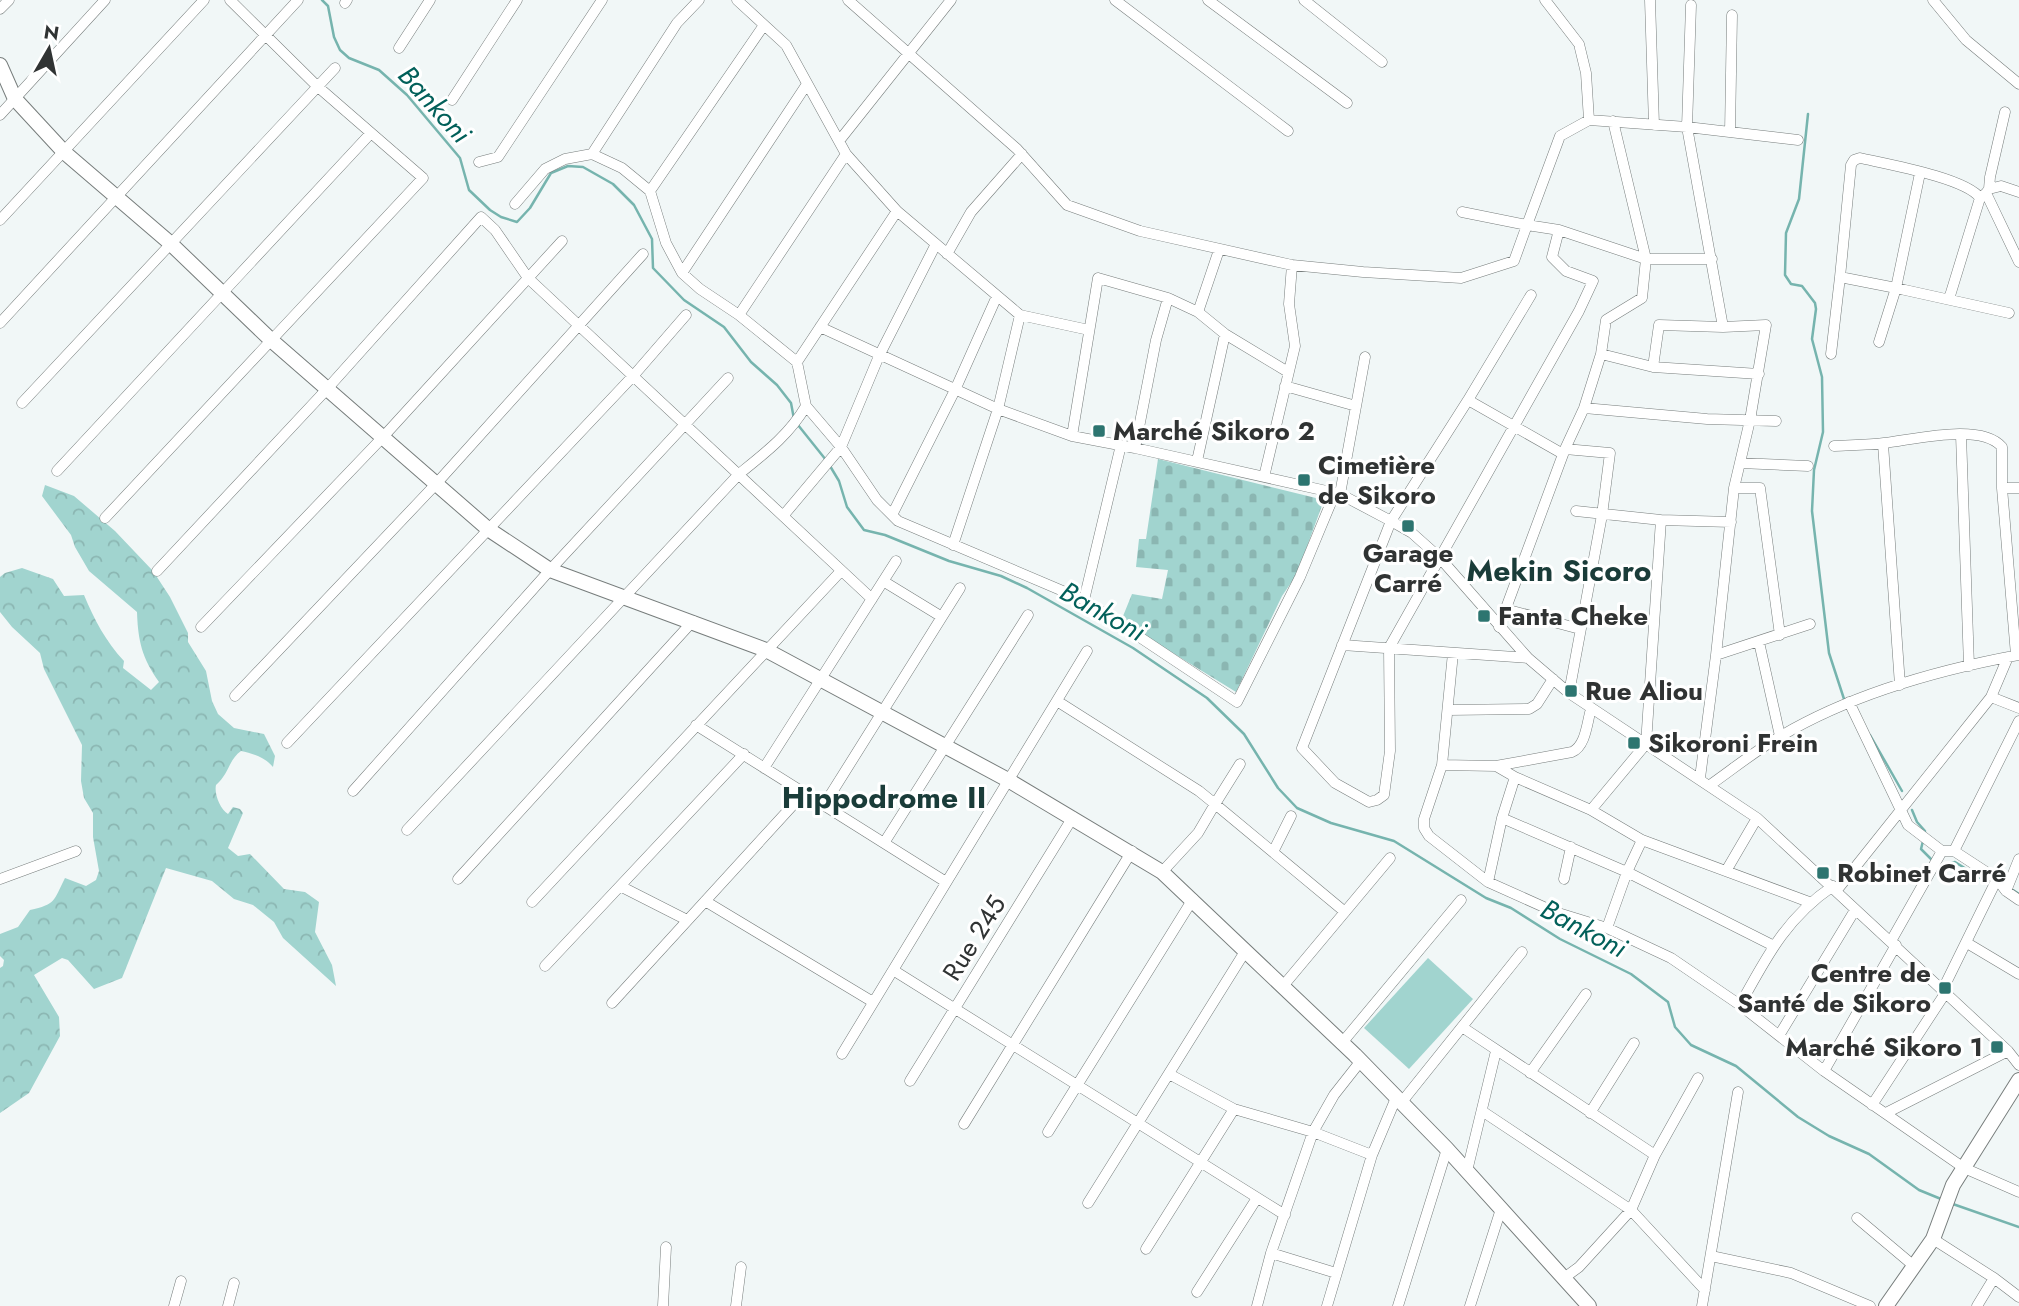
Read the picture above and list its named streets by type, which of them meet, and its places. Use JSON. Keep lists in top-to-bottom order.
{
  "streets": {
    "street": ["Rue 245"]
  },
  "districts": ["Mekin Sicoro", "Hippodrome II"],
  "water": ["Bankoni"],
  "places": {
    "transit": [
      "Marché Sikoro 2",
      "Cimetière de Sikoro",
      "Garage Carré",
      "Fanta Cheke",
      "Rue Aliou",
      "Sikoroni Frein",
      "Robinet Carré",
      "Centre de Santé de Sikoro",
      "Marché Sikoro 1"
    ]
  },
  "north": "top"
}
